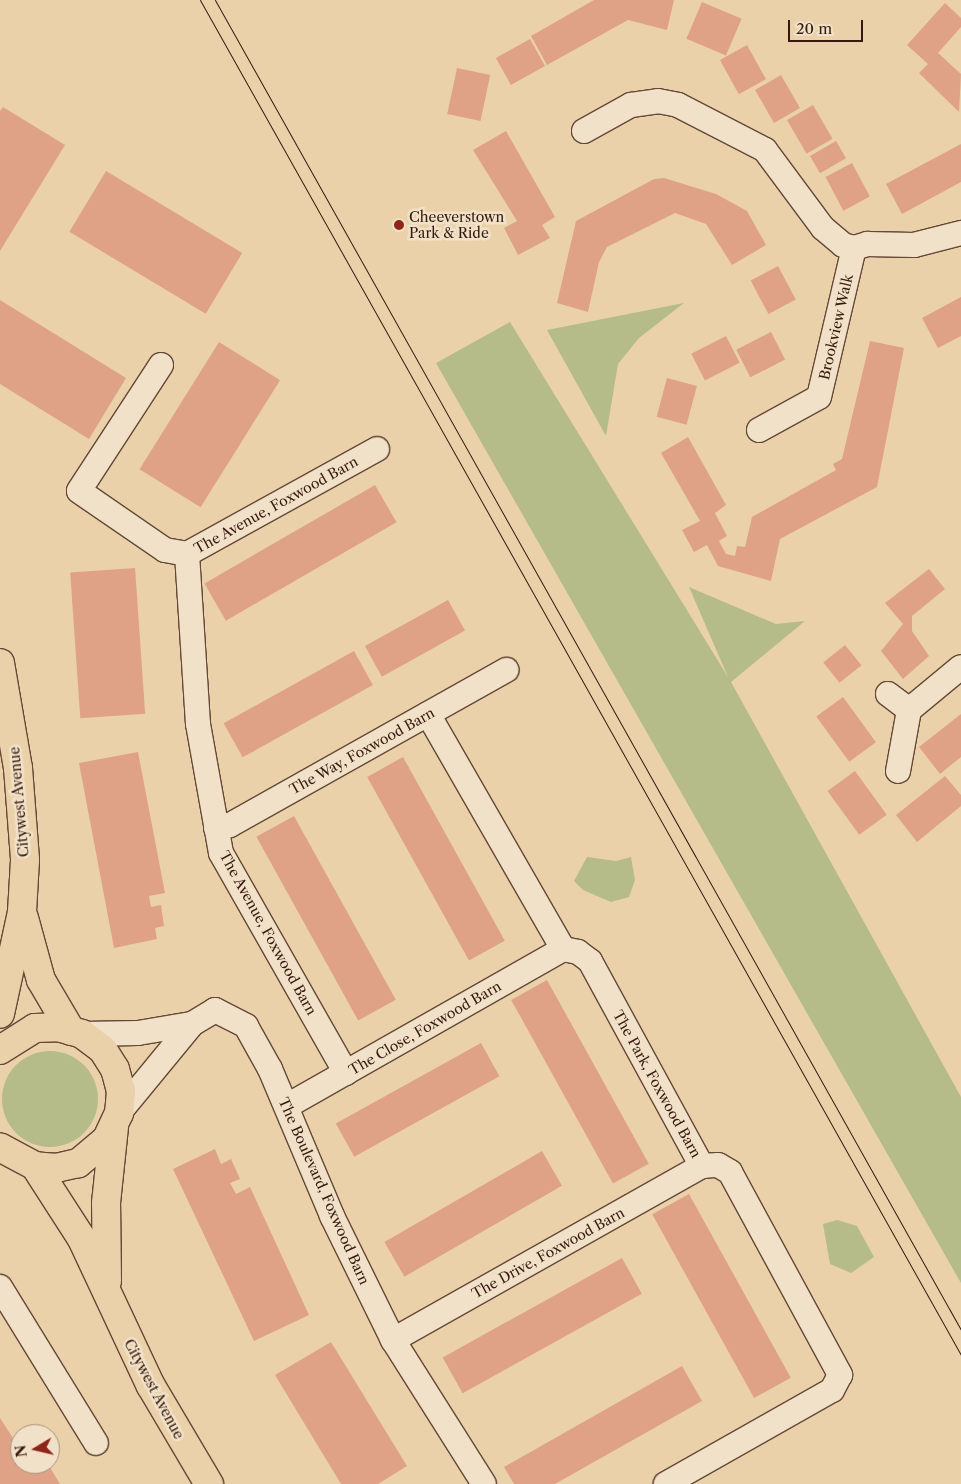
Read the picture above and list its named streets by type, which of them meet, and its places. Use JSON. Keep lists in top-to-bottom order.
{
  "streets": {
    "main road": ["Citywest Avenue"],
    "street": [
      "Brookview Walk",
      "The Avenue, Foxwood Barn",
      "The Way, Foxwood Barn",
      "The Close, Foxwood Barn",
      "The Park, Foxwood Barn",
      "The Boulevard, Foxwood Barn",
      "The Drive, Foxwood Barn"
    ]
  },
  "crossings": [
    ["The Avenue, Foxwood Barn", "The Way, Foxwood Barn"],
    ["The Avenue, Foxwood Barn", "The Close, Foxwood Barn"],
    ["Citywest Avenue", "The Boulevard, Foxwood Barn"],
    ["The Close, Foxwood Barn", "The Park, Foxwood Barn"],
    ["The Close, Foxwood Barn", "The Boulevard, Foxwood Barn"],
    ["The Park, Foxwood Barn", "The Drive, Foxwood Barn"],
    ["The Boulevard, Foxwood Barn", "The Drive, Foxwood Barn"]
  ],
  "places": ["Cheeverstown Park & Ride"],
  "scale_bar": "20 m",
  "north": "left"
}
